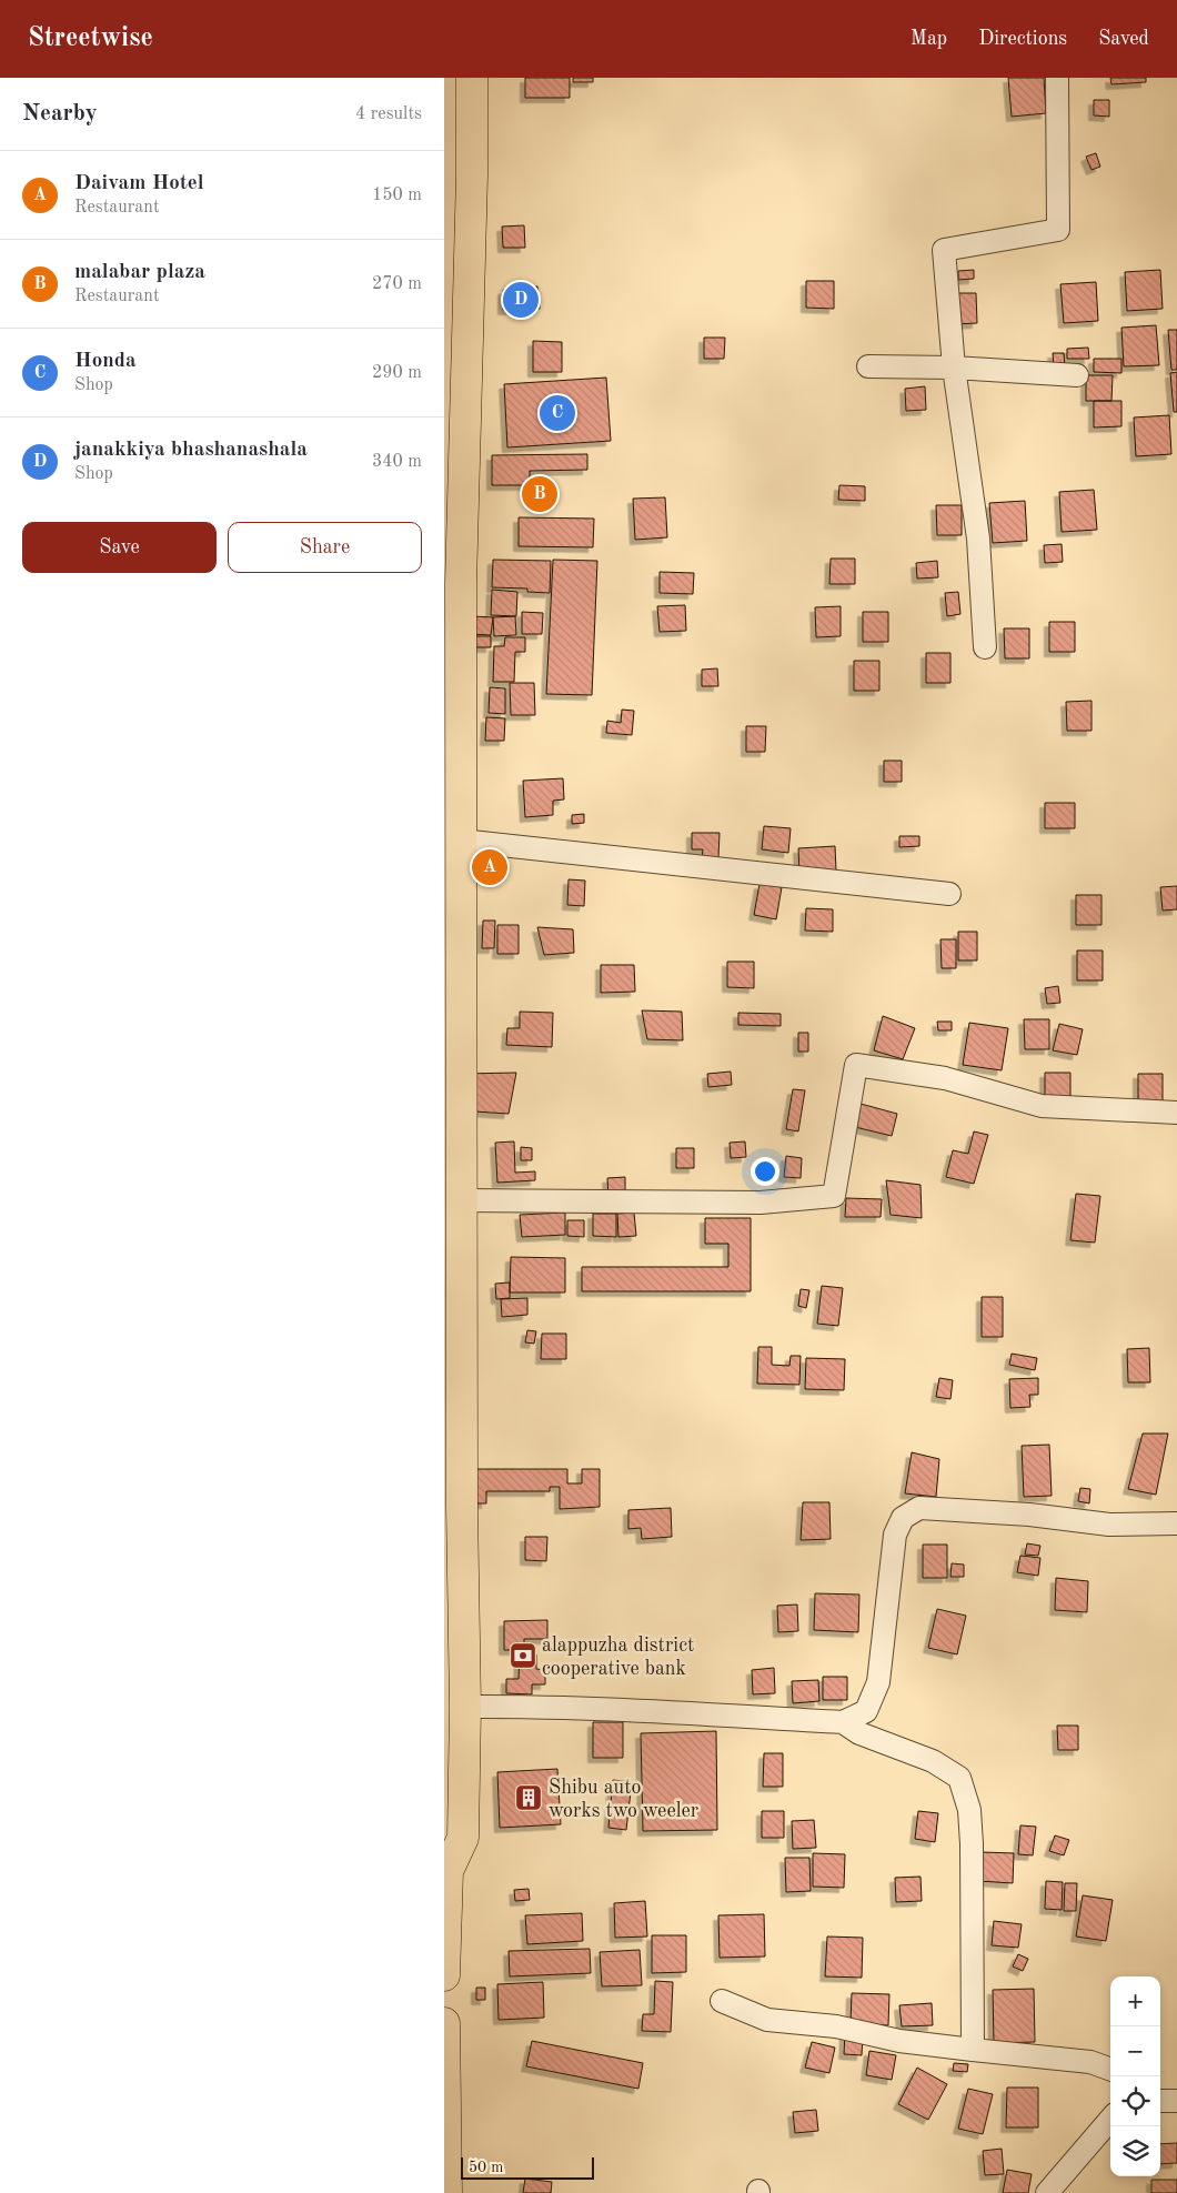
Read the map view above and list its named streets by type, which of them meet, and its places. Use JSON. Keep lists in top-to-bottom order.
{
  "places": {
    "bank": ["alappuzha district cooperative bank"],
    "building": ["Shibu auto works two weeler"]
  },
  "scale_bar": "50 m",
  "page": {
    "header": "Streetwise",
    "nav": ["Map", "Directions", "Saved"],
    "heading": ["Nearby", "4 results"],
    "list": [
      {
        "mark": "A",
        "name": "Daivam Hotel",
        "note": "Restaurant",
        "value": "150 m"
      },
      {
        "mark": "B",
        "name": "malabar plaza",
        "note": "Restaurant",
        "value": "270 m"
      },
      {
        "mark": "C",
        "name": "Honda",
        "note": "Shop",
        "value": "290 m"
      },
      {
        "mark": "D",
        "name": "janakkiya bhashanashala",
        "note": "Shop",
        "value": "340 m"
      }
    ],
    "pins": [
      "D",
      "C",
      "B",
      "A"
    ],
    "buttons": ["Save", "Share"],
    "map_buttons": ["+", "−"],
    "scale": "50 m"
  }
}
